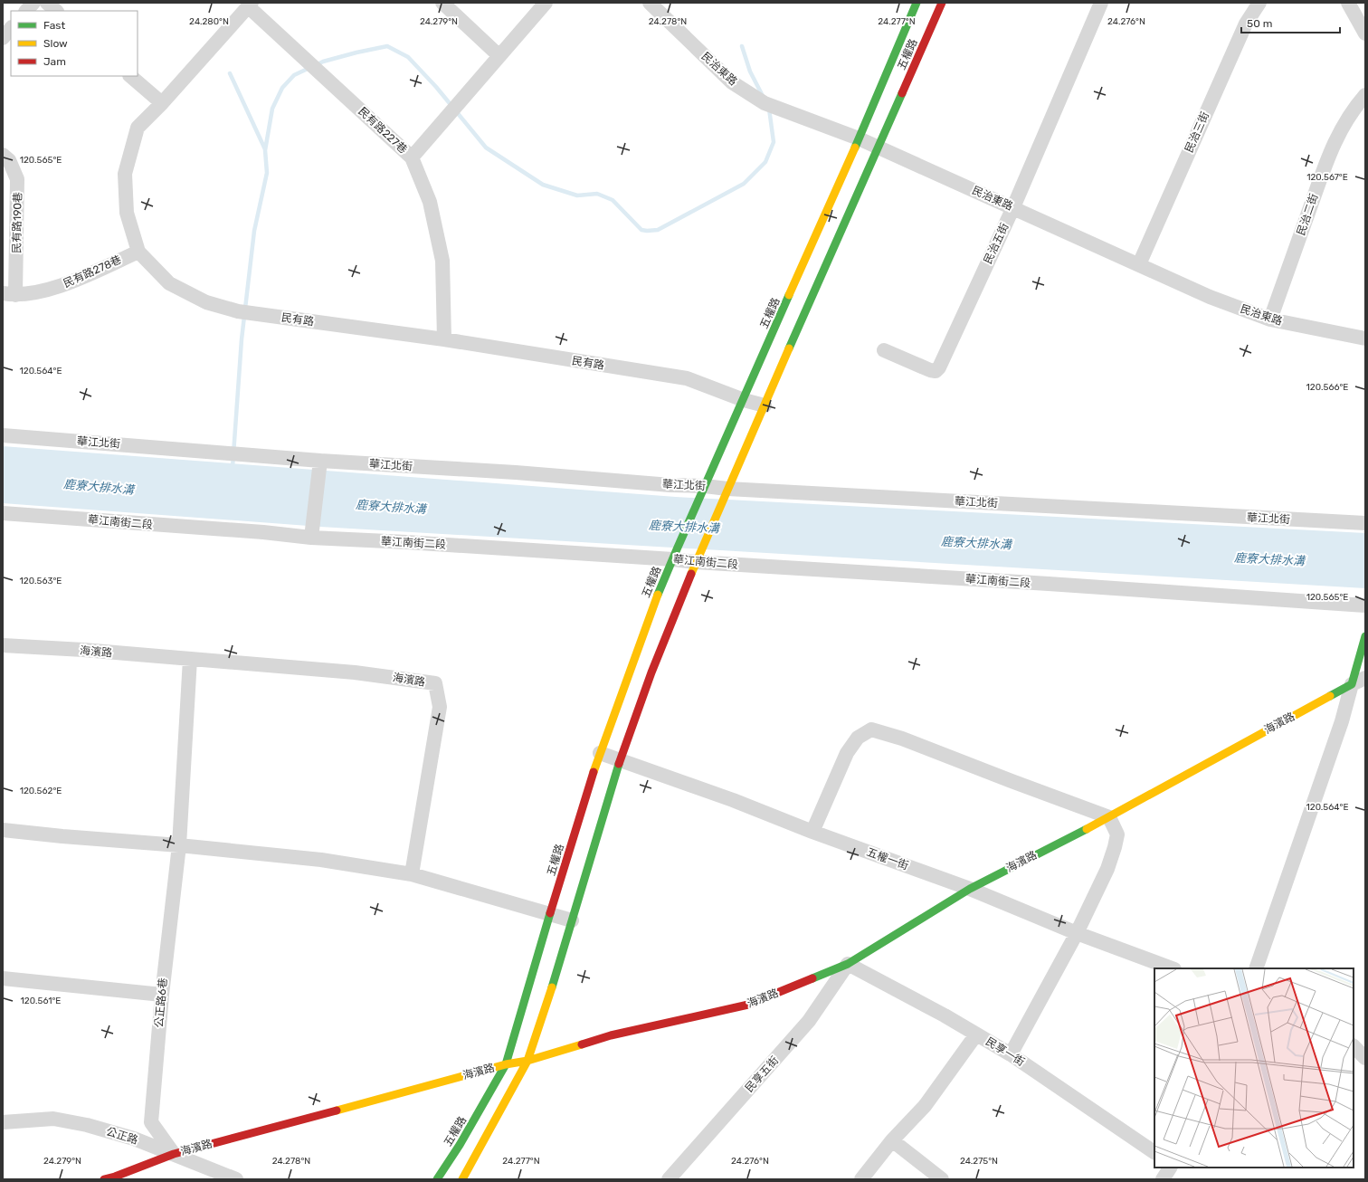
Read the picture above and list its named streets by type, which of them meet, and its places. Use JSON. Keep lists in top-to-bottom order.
{
  "streets": {
    "street": [
      "五權路",
      "民治東路",
      "民有路227巷",
      "民治三街",
      "民治二街",
      "民有路190巷",
      "民治五街",
      "民有路278巷",
      "民有路",
      "華江北街",
      "華江南街二段",
      "海濱路",
      "五權一街",
      "公正路6巷",
      "民享一街",
      "民享五街",
      "公正路"
    ]
  },
  "crossings": [
    ["五權路", "民治東路"],
    ["五權路", "民有路"],
    ["五權路", "華江北街"],
    ["五權路", "華江南街二段"],
    ["五權路", "海濱路"],
    ["五權路", "五權一街"],
    ["民治東路", "民治三街"],
    ["民治東路", "民治二街"],
    ["民治東路", "民治五街"],
    ["民有路227巷", "民有路"],
    ["民有路190巷", "民有路278巷"],
    ["民有路278巷", "民有路"],
    ["海濱路", "五權一街"],
    ["海濱路", "公正路6巷"],
    ["海濱路", "民享一街"],
    ["海濱路", "民享五街"],
    ["海濱路", "公正路"],
    ["公正路6巷", "公正路"],
    ["民享一街", "民享五街"]
  ],
  "water": ["鹿寮大排水溝"],
  "legend": ["Fast", "Slow", "Jam"],
  "scale_bar": "50 m",
  "coordinates": [
    "24.280°N",
    "24.279°N",
    "24.278°N",
    "24.277°N",
    "24.276°N",
    "120.565°E",
    "120.567°E",
    "120.564°E",
    "120.566°E",
    "120.563°E",
    "120.562°E",
    "120.561°E",
    "24.275°N"
  ]
}
